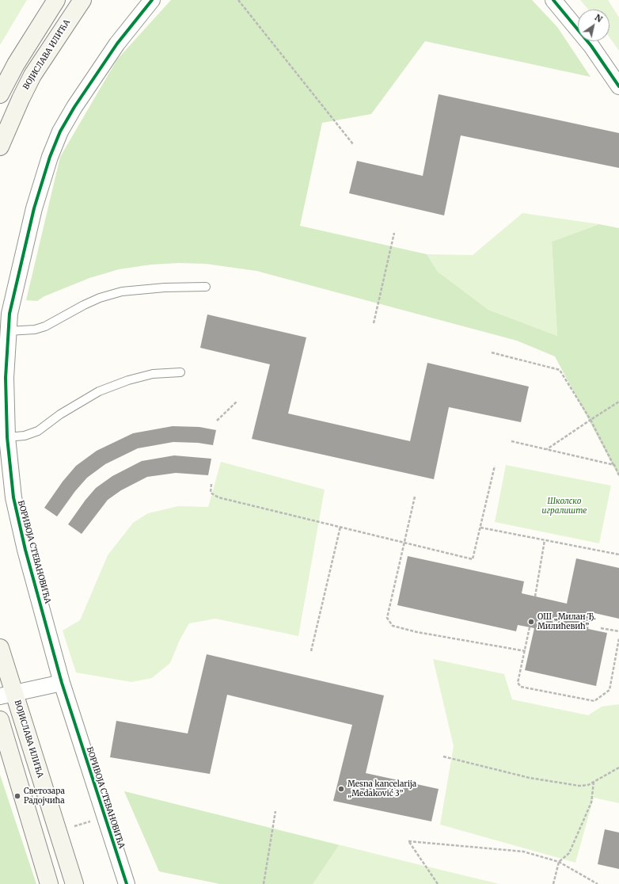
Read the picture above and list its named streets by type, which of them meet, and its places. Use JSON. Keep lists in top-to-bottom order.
{
  "streets": {
    "main road": ["ВОЈИСЛАВА ИЛИЋА"],
    "street": ["БОРИВОЈА СТЕВАНОВИЋА"]
  },
  "parks": ["Школско игралиште"],
  "places": ["ОШ „Милан Ђ. Милићевић”", "Mesna kancelarija „Medaković 3”", "Светозара Радојчића"],
  "north": "top right"
}
